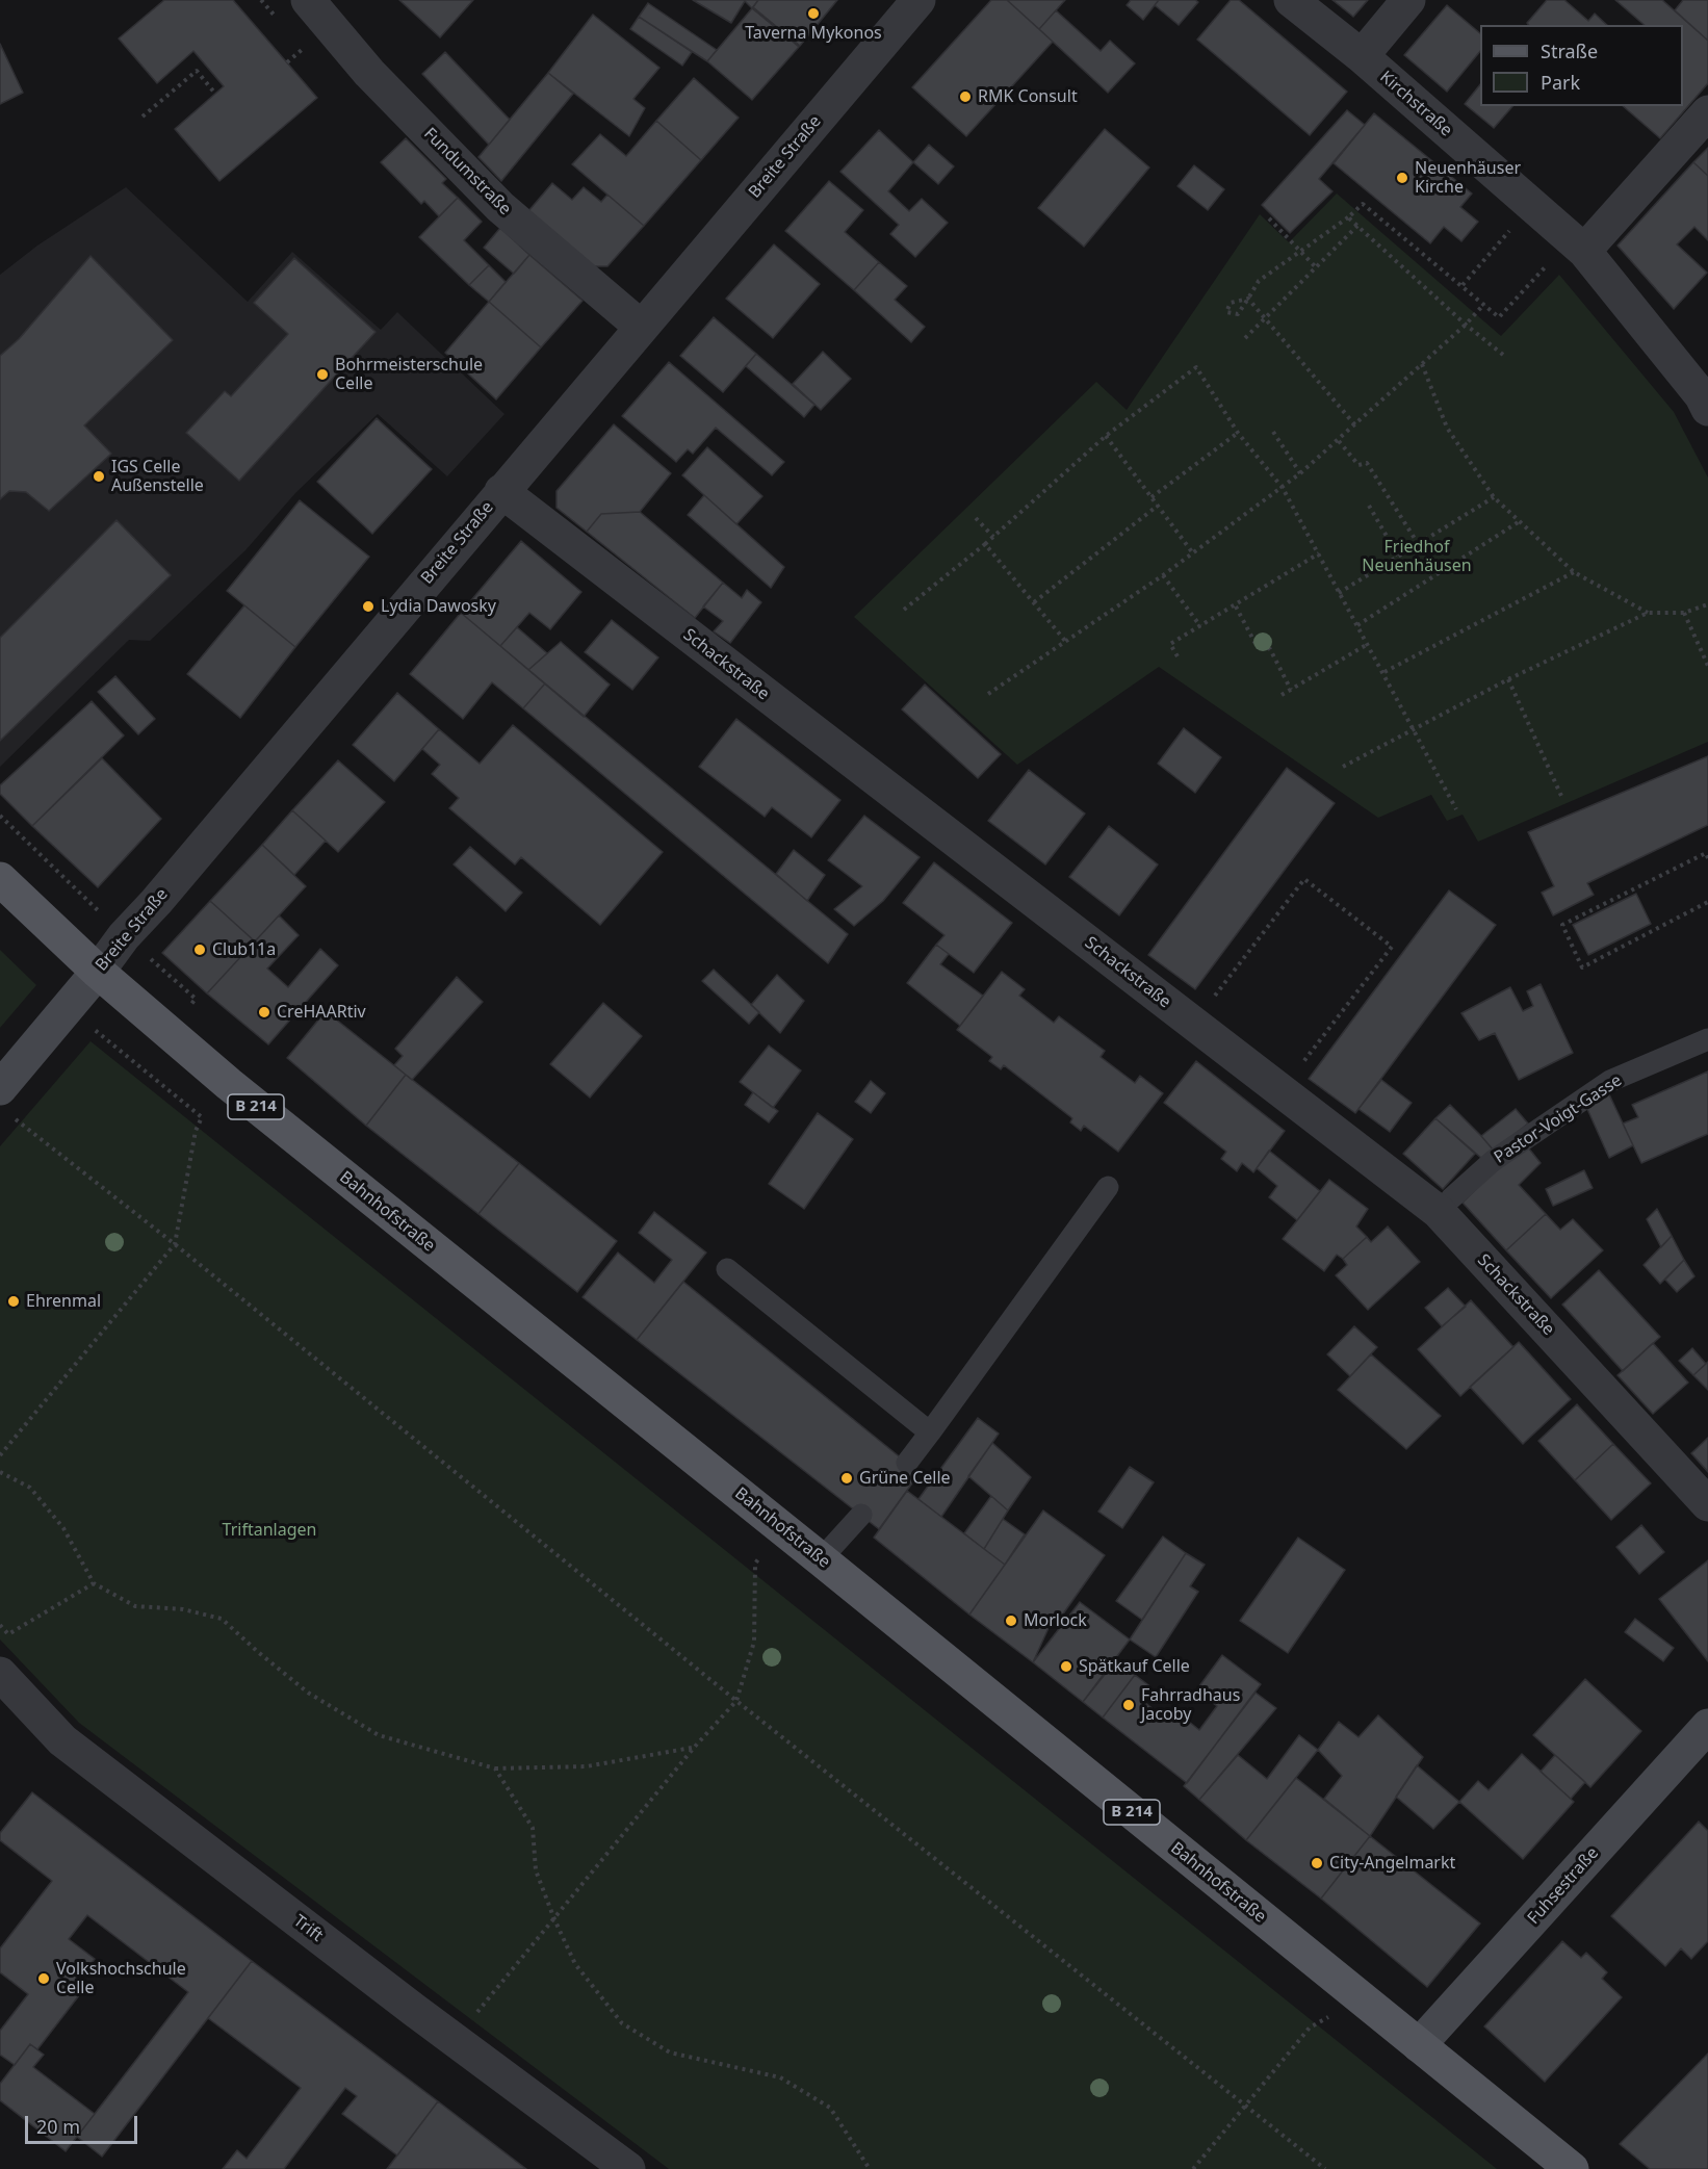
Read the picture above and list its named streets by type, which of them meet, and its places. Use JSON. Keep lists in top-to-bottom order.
{
  "streets": {
    "main road": ["B 214", "Bahnhofstraße"],
    "street": [
      "Kirchstraße",
      "Breite Straße",
      "Fundumstraße",
      "Schackstraße",
      "Fuhsestraße",
      "Trift"
    ],
    "lane": ["Pastor-Voigt-Gasse"]
  },
  "crossings": [
    ["Breite Straße", "Fundumstraße"],
    ["Breite Straße", "Schackstraße"],
    ["Breite Straße", "Bahnhofstraße"],
    ["Bahnhofstraße", "Fuhsestraße"]
  ],
  "parks": ["Friedhof Neuenhäusen", "Triftanlagen"],
  "places": [
    "Taverna Mykonos",
    "RMK Consult",
    "Neuenhäuser Kirche",
    "Bohrmeisterschule Celle",
    "IGS Celle Außenstelle",
    "Lydia Dawosky",
    "Club11a",
    "CreHAARtiv",
    "Ehrenmal",
    "Grüne Celle",
    "Morlock",
    "Spätkauf Celle",
    "Fahrradhaus Jacoby",
    "City-Angelmarkt",
    "Volkshochschule Celle"
  ],
  "legend": ["Straße", "Park"],
  "scale_bar": "20 m"
}
